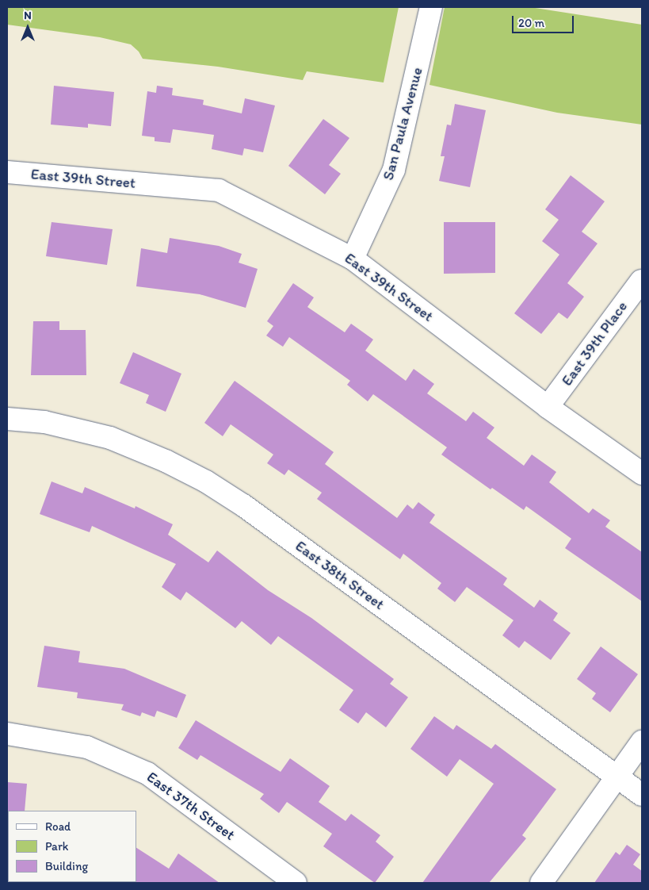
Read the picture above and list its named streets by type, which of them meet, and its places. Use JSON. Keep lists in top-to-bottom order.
{
  "streets": {
    "street": [
      "San Paula Avenue",
      "East 39th Street",
      "East 39th Place",
      "East 38th Street",
      "East 37th Street"
    ]
  },
  "crossings": [
    ["San Paula Avenue", "East 39th Street"],
    ["East 39th Street", "East 39th Place"]
  ],
  "legend": ["Road", "Park", "Building"],
  "scale_bar": "20 m",
  "north": "top"
}
